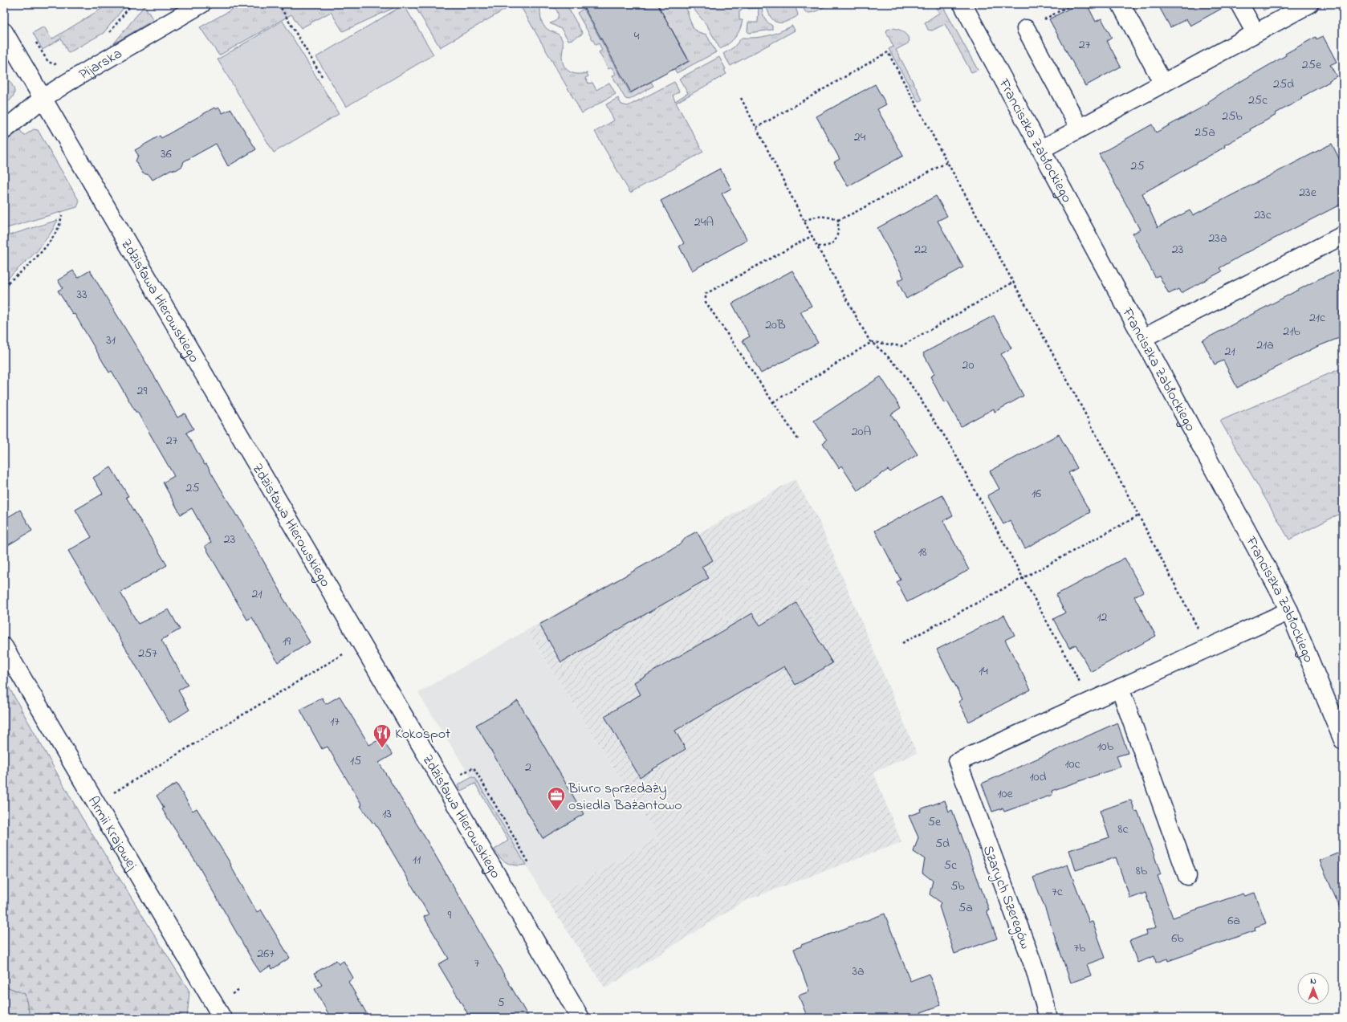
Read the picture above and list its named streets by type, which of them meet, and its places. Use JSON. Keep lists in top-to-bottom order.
{
  "streets": {
    "street": [
      "Pijarska",
      "Franciszka Zabłockiego",
      "Zdzisława Hierowskiego",
      "Armii Krajowej",
      "Szarych Szeregów"
    ]
  },
  "crossings": [
    ["Pijarska", "Zdzisława Hierowskiego"]
  ],
  "places": {
    "restaurant": ["Kokospot"],
    "office": ["Biuro sprzedaży osiedla Bażantowo"]
  },
  "house_numbers": [
    "4",
    "27",
    "25e",
    "25d",
    "25c",
    "25b",
    "25a",
    "24",
    "36",
    "25",
    "23e",
    "23c",
    "24A",
    "23a",
    "22",
    "23",
    "33",
    "21c",
    "20B",
    "21b",
    "31",
    "21a",
    "21",
    "20",
    "29",
    "20A",
    "27",
    "25",
    "16",
    "23",
    "18",
    "21",
    "12",
    "19",
    "257",
    "14",
    "17",
    "10b",
    "15",
    "10c",
    "2",
    "10d",
    "10e",
    "13",
    "5e",
    "8c",
    "5d",
    "11",
    "5c",
    "8b",
    "5b",
    "7c",
    "5a",
    "9",
    "6a",
    "6b",
    "7b",
    "267",
    "7",
    "3a",
    "5"
  ],
  "north": "top"
}
